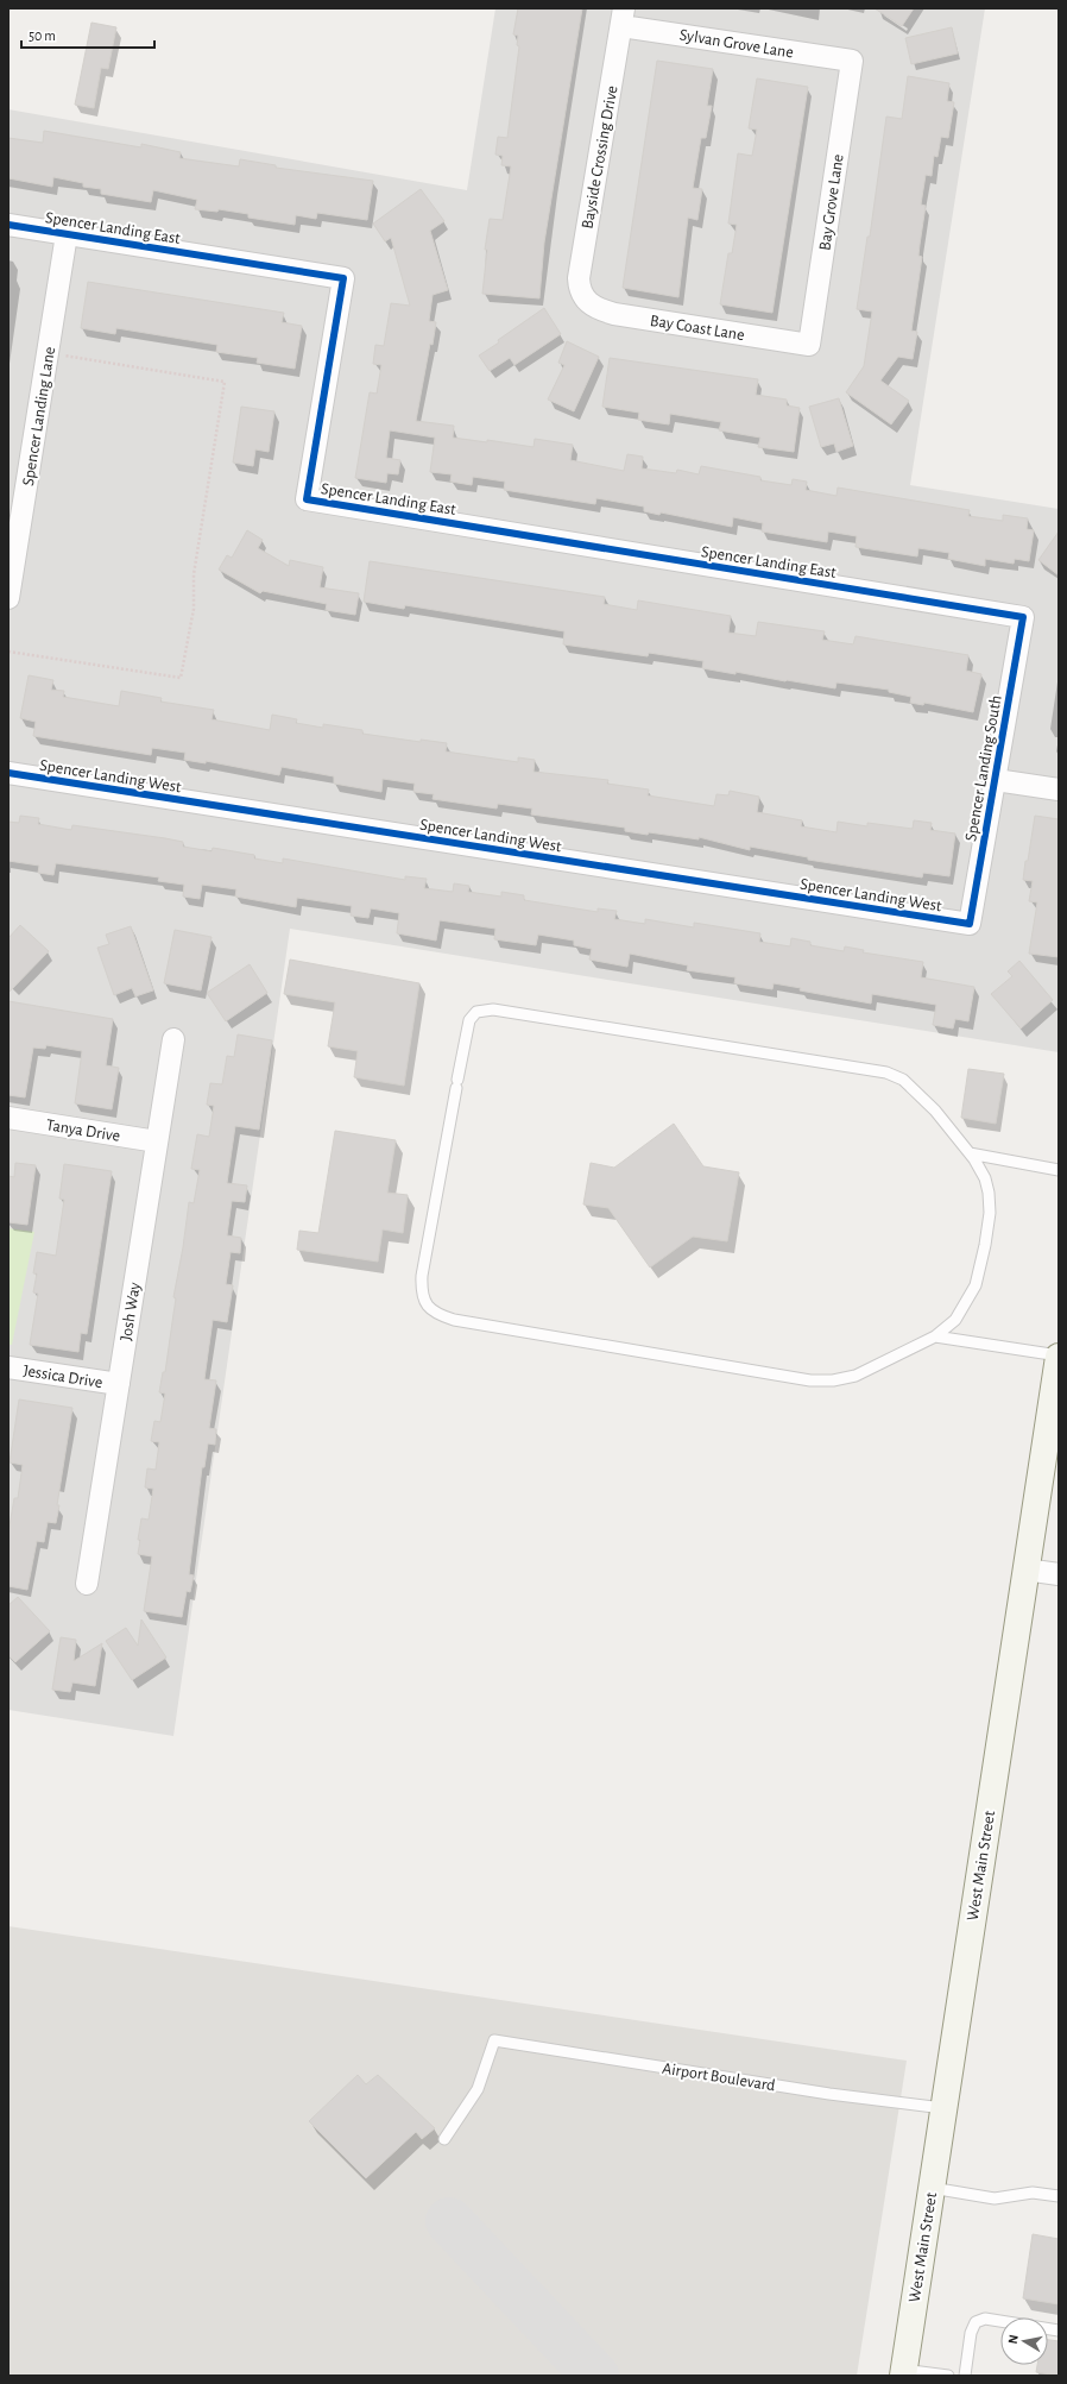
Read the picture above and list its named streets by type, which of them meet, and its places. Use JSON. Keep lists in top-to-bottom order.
{
  "streets": {
    "main road": ["West Main Street"],
    "street": [
      "Sylvan Grove Lane",
      "Bayside Crossing Drive",
      "Bay Grove Lane",
      "Spencer Landing East",
      "Bay Coast Lane",
      "Spencer Landing Lane",
      "Spencer Landing South",
      "Spencer Landing West",
      "Tanya Drive",
      "Josh Way",
      "Jessica Drive"
    ],
    "lane": ["Airport Boulevard"]
  },
  "crossings": [
    ["Sylvan Grove Lane", "Bayside Crossing Drive"],
    ["Sylvan Grove Lane", "Bay Grove Lane"],
    ["Bayside Crossing Drive", "Bay Coast Lane"],
    ["Bay Grove Lane", "Bay Coast Lane"],
    ["Spencer Landing East", "Spencer Landing Lane"],
    ["Spencer Landing East", "Spencer Landing South"],
    ["Spencer Landing South", "Spencer Landing West"],
    ["Tanya Drive", "Josh Way"],
    ["Josh Way", "Jessica Drive"],
    ["West Main Street", "Airport Boulevard"]
  ],
  "scale_bar": "50 m",
  "north": "left"
}
